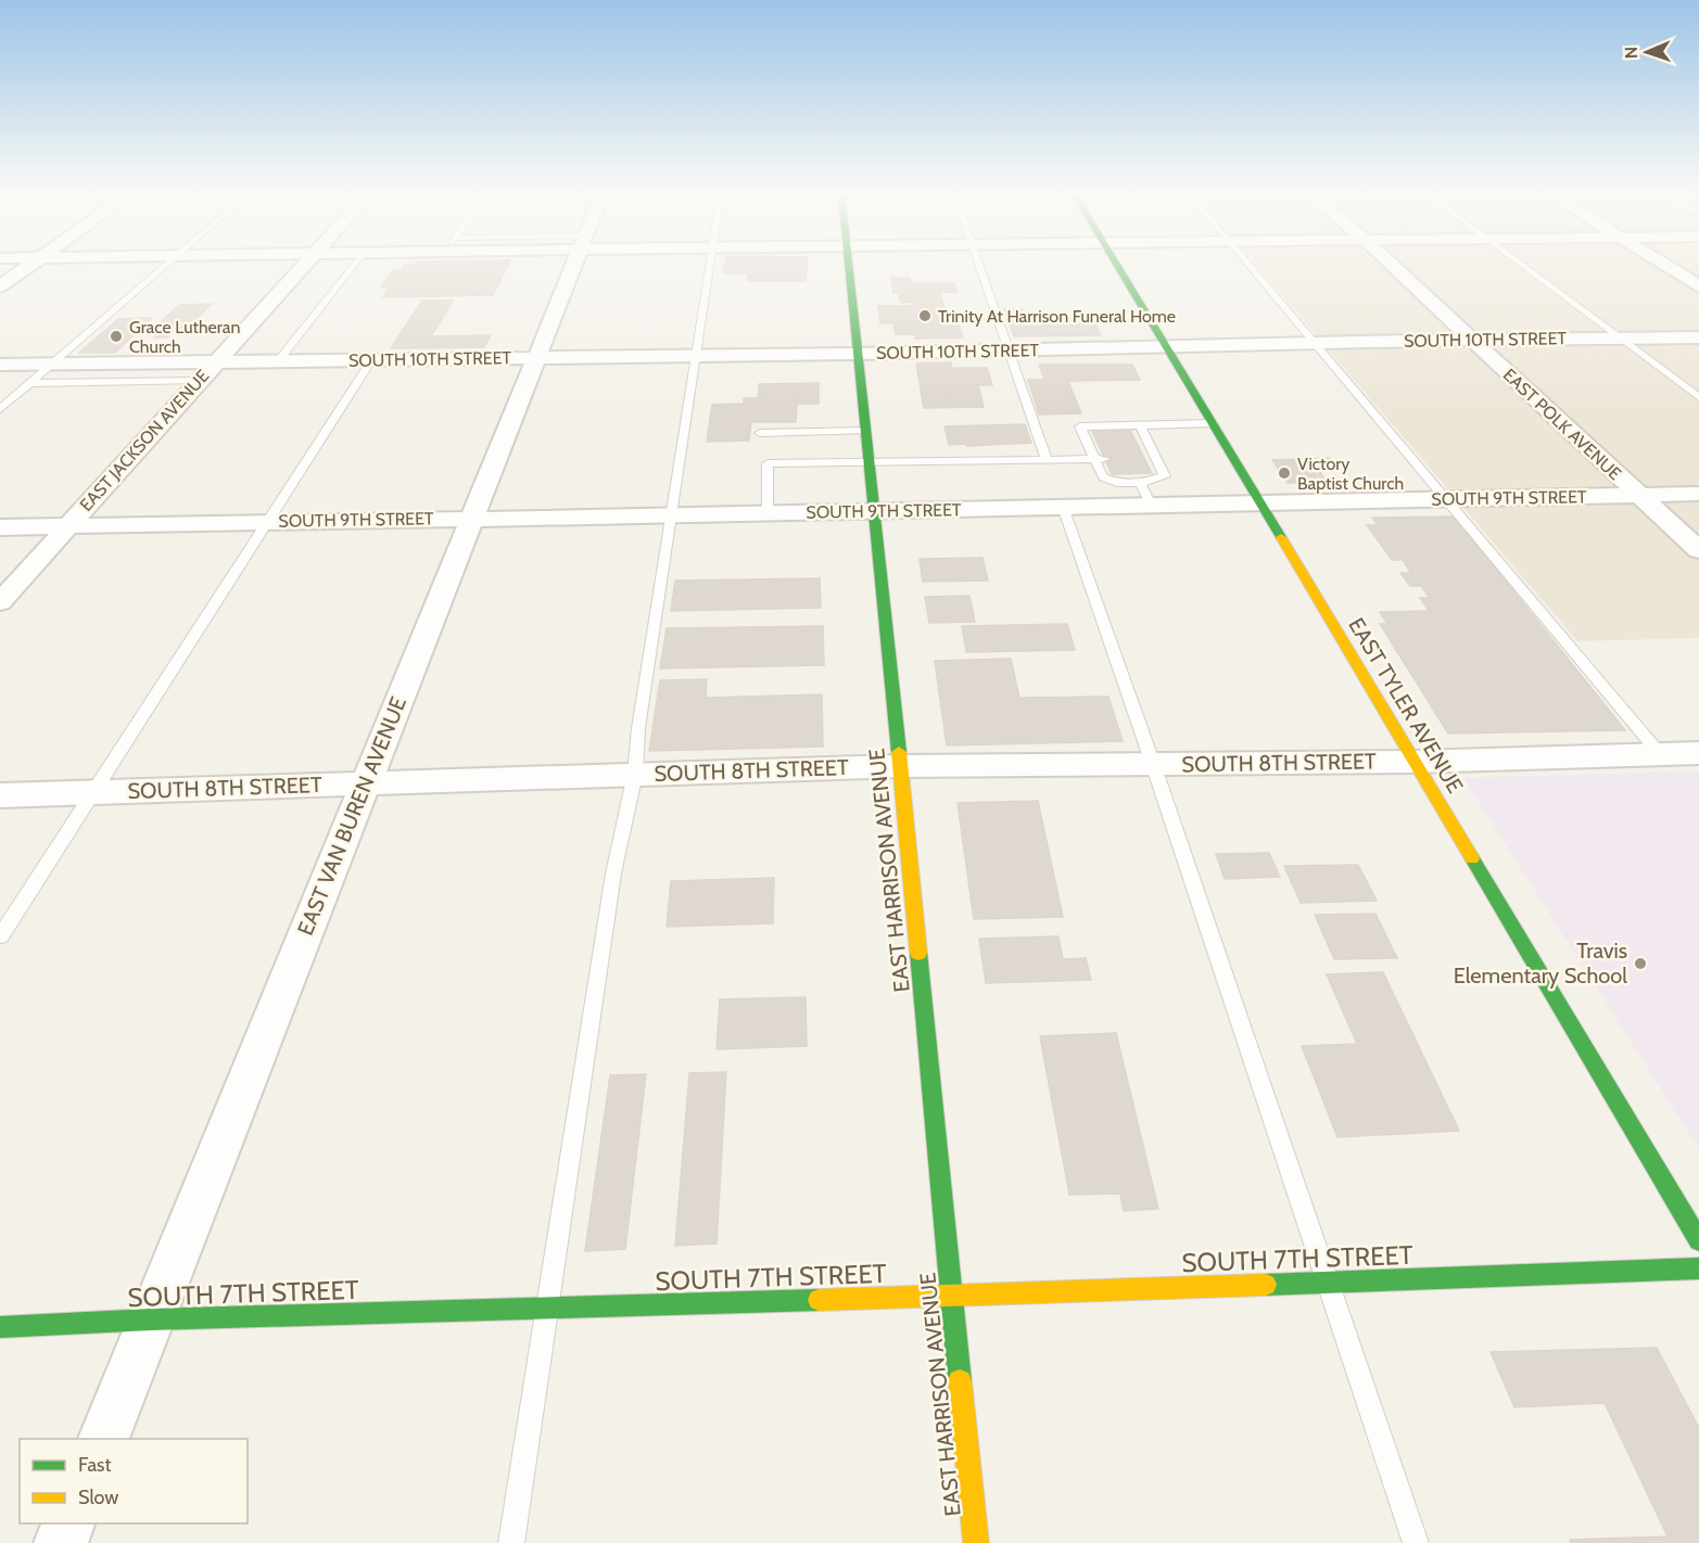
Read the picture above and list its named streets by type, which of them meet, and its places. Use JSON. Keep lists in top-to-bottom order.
{
  "streets": {
    "main road": ["EAST TYLER AVENUE", "EAST HARRISON AVENUE", "SOUTH 7TH STREET"],
    "street": [
      "SOUTH 10TH STREET",
      "EAST POLK AVENUE",
      "EAST JACKSON AVENUE",
      "SOUTH 9TH STREET",
      "SOUTH 8TH STREET",
      "EAST VAN BUREN AVENUE"
    ]
  },
  "crossings": [
    ["SOUTH 10TH STREET", "EAST POLK AVENUE"],
    ["SOUTH 10TH STREET", "EAST JACKSON AVENUE"],
    ["SOUTH 10TH STREET", "EAST TYLER AVENUE"],
    ["SOUTH 10TH STREET", "EAST VAN BUREN AVENUE"],
    ["SOUTH 10TH STREET", "EAST HARRISON AVENUE"],
    ["EAST POLK AVENUE", "SOUTH 9TH STREET"],
    ["EAST JACKSON AVENUE", "SOUTH 9TH STREET"],
    ["SOUTH 9TH STREET", "EAST TYLER AVENUE"],
    ["SOUTH 9TH STREET", "EAST VAN BUREN AVENUE"],
    ["SOUTH 9TH STREET", "EAST HARRISON AVENUE"],
    ["EAST TYLER AVENUE", "SOUTH 8TH STREET"],
    ["SOUTH 8TH STREET", "EAST VAN BUREN AVENUE"],
    ["SOUTH 8TH STREET", "EAST HARRISON AVENUE"],
    ["EAST VAN BUREN AVENUE", "SOUTH 7TH STREET"],
    ["EAST HARRISON AVENUE", "SOUTH 7TH STREET"]
  ],
  "places": [
    "Trinity At Harrison Funeral Home",
    "Grace Lutheran Church",
    "Victory Baptist Church",
    "Travis Elementary School"
  ],
  "legend": ["Fast", "Slow"],
  "north": "left"
}
